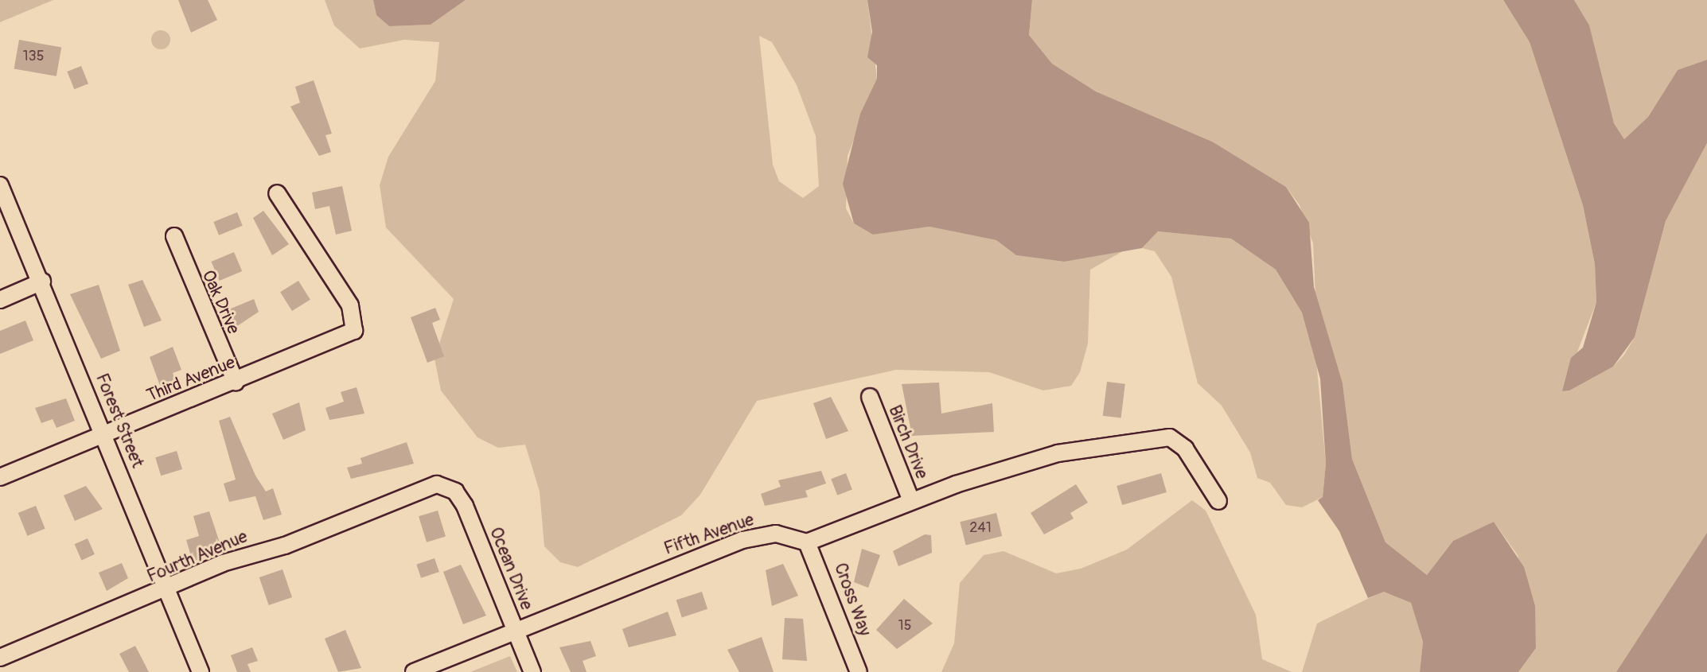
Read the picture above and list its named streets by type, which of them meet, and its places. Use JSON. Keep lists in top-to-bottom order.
{
  "streets": {
    "street": [
      "Oak Drive",
      "Third Avenue",
      "Forest Street",
      "Birch Drive",
      "Fifth Avenue",
      "Fourth Avenue",
      "Ocean Drive",
      "Cross Way"
    ]
  },
  "crossings": [
    ["Oak Drive", "Third Avenue"],
    ["Third Avenue", "Forest Street"],
    ["Forest Street", "Fourth Avenue"],
    ["Fifth Avenue", "Ocean Drive"],
    ["Fifth Avenue", "Cross Way"],
    ["Fourth Avenue", "Ocean Drive"]
  ],
  "house_numbers": ["135", "241", "15"]
}
